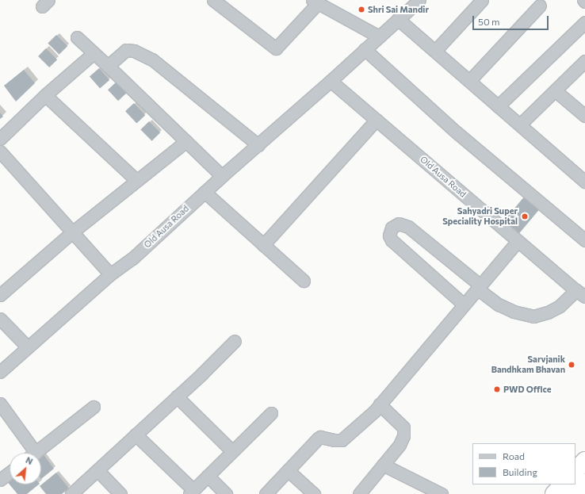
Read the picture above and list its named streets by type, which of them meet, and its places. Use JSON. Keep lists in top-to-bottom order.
{
  "streets": {
    "street": ["Old Ausa Road"]
  },
  "places": [
    "Shri Sai Mandir",
    "Sahyadri Super Speciality Hospital",
    "Sarvjanik Bandhkam Bhavan",
    "PWD Office"
  ],
  "legend": ["Road", "Building"],
  "scale_bar": "50 m",
  "north": "top right"
}
